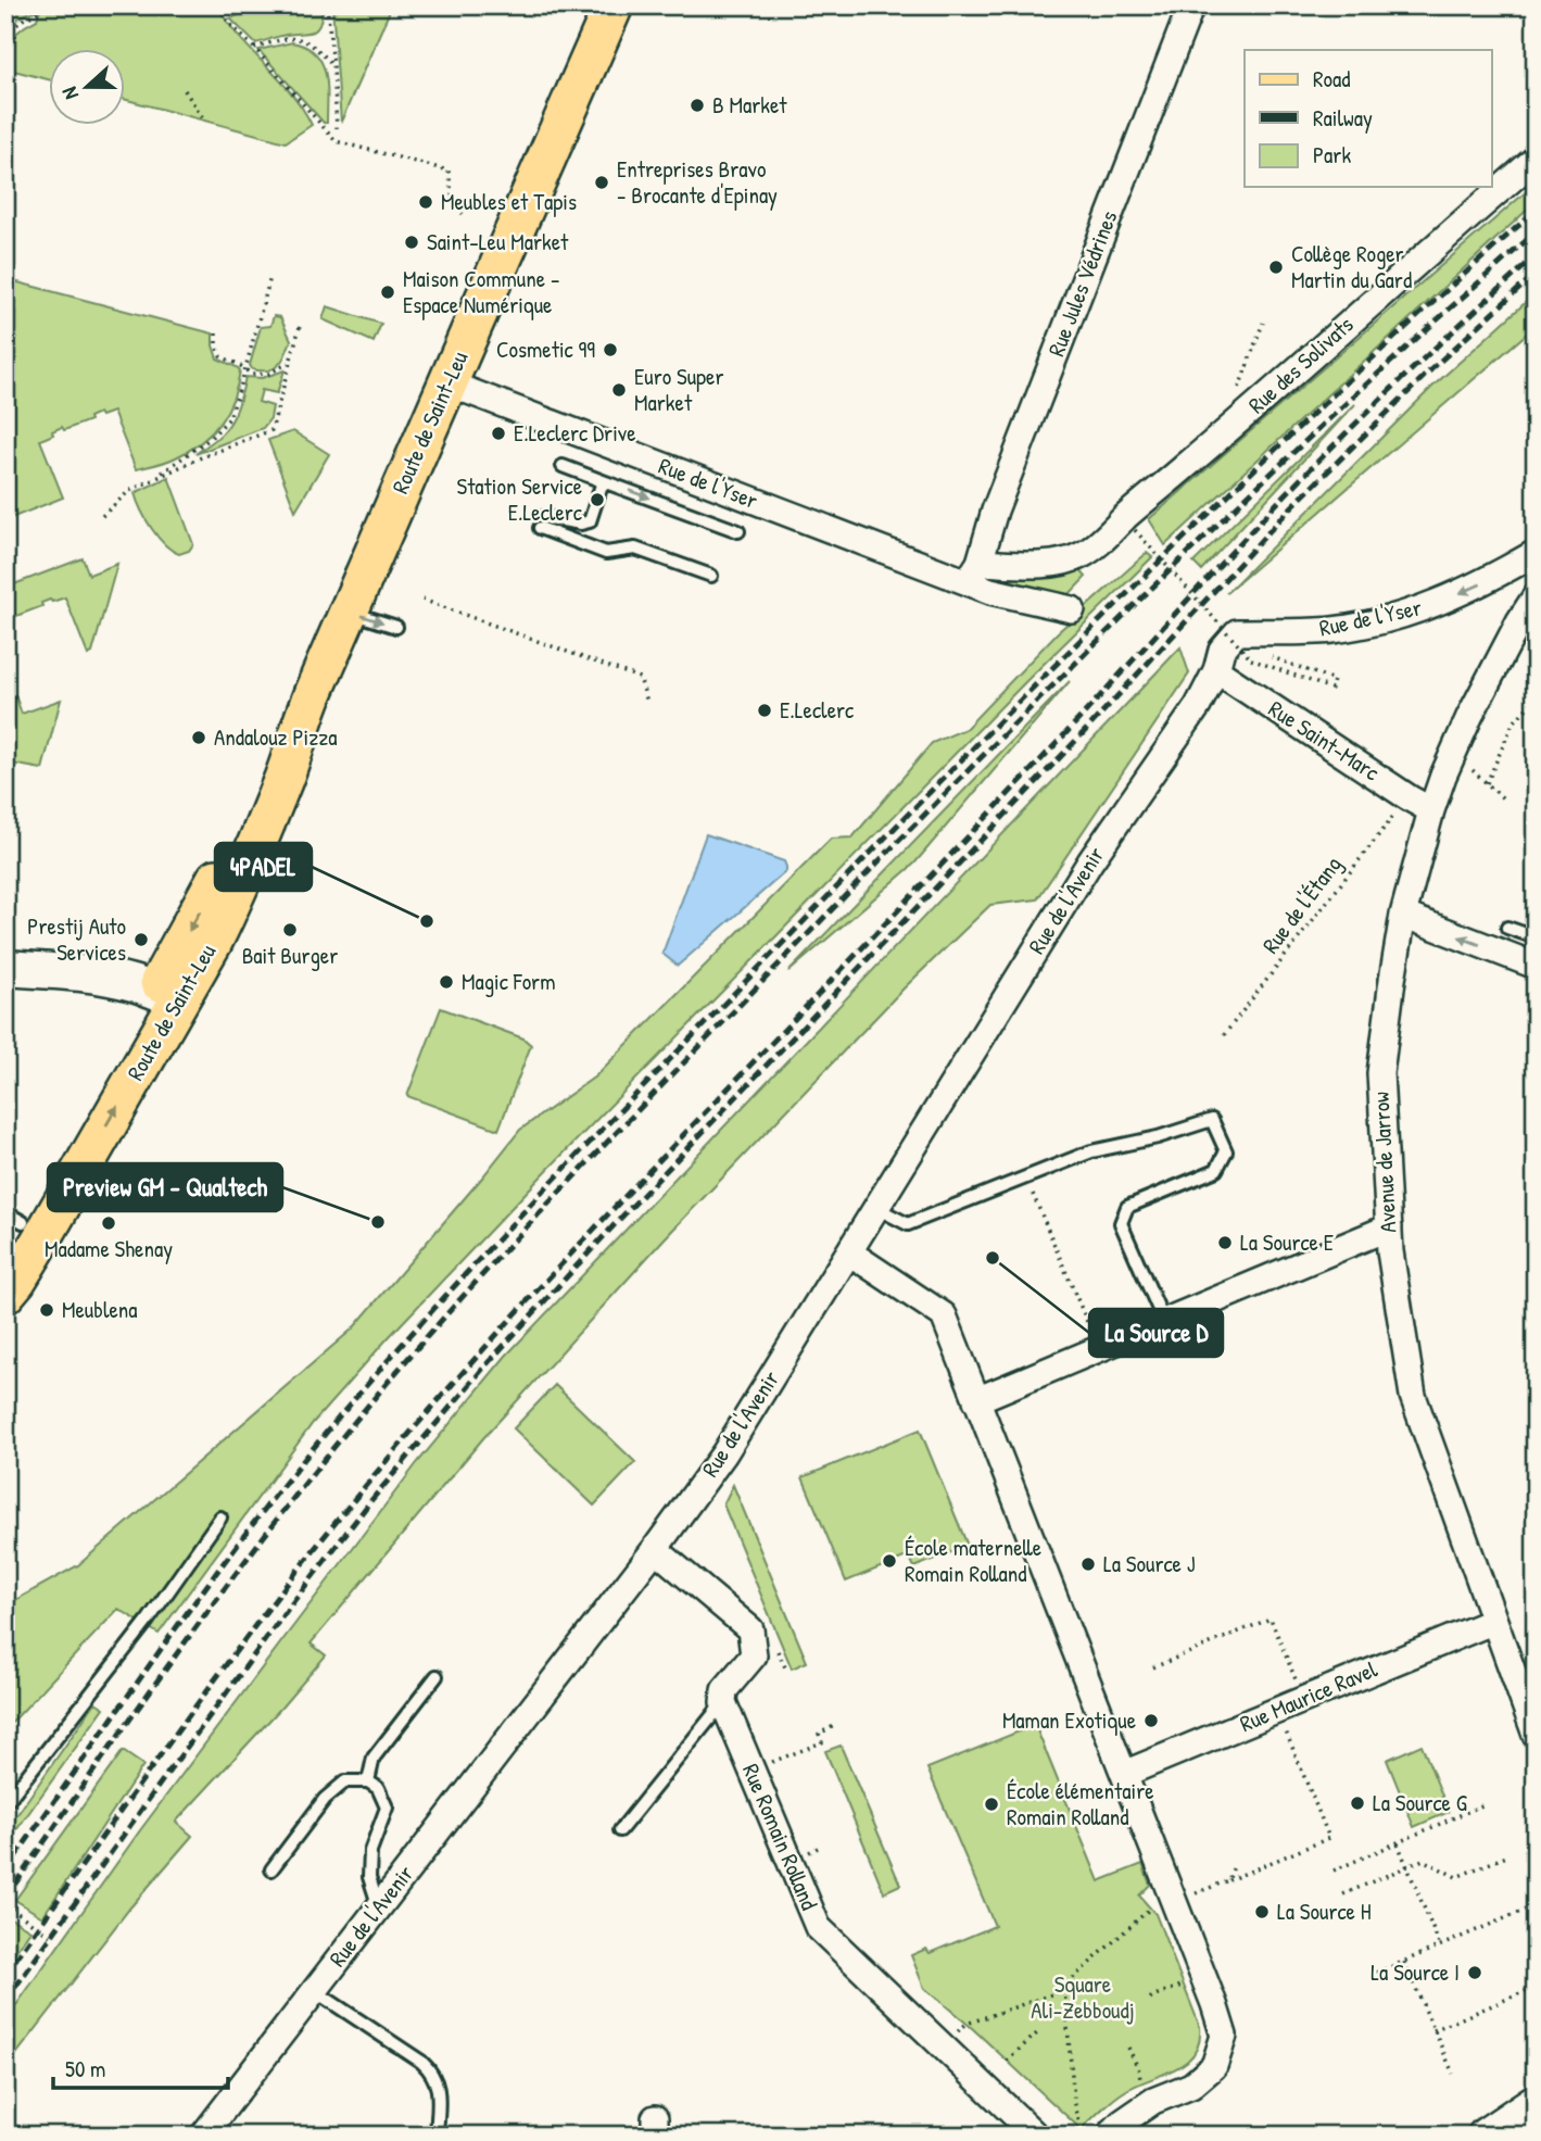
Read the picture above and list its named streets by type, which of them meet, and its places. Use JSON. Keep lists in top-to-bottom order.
{
  "streets": {
    "main road": ["Route de Saint-Leu"],
    "street": [
      "Rue Jules Védrines",
      "Rue des Solivats",
      "Rue de l'Yser",
      "Rue Saint-Marc",
      "Rue de l'Avenir",
      "Avenue de Jarrow",
      "Rue Maurice Ravel",
      "Rue Romain Rolland"
    ],
    "path": ["Rue de l'Étang"]
  },
  "crossings": [
    ["Rue Jules Védrines", "Rue de l'Yser"],
    ["Rue des Solivats", "Rue de l'Yser"],
    ["Route de Saint-Leu", "Rue de l'Yser"],
    ["Rue de l'Yser", "Rue Saint-Marc"],
    ["Rue de l'Yser", "Rue de l'Avenir"],
    ["Rue Saint-Marc", "Rue de l'Avenir"],
    ["Rue Saint-Marc", "Rue de l'Étang"],
    ["Rue Saint-Marc", "Avenue de Jarrow"],
    ["Avenue de Jarrow", "Rue Maurice Ravel"]
  ],
  "parks": ["Square Ali-Zebboudj"],
  "places": [
    "B Market",
    "Entreprises Bravo - Brocante d'Epinay",
    "Meubles et Tapis",
    "Saint-Leu Market",
    "Collège Roger Martin du Gard",
    "Maison Commune - Espace Numérique",
    "Cosmetic 99",
    "Euro Super Market",
    "E.Leclerc Drive",
    "Station Service E.Leclerc",
    "E.Leclerc",
    "Andalouz Pizza",
    "4PADEL",
    "Bait Burger",
    "Prestij Auto Services",
    "Magic Form",
    "Preview GM - Qualtech",
    "Madame Shenay",
    "La Source E",
    "La Source D",
    "Meublena",
    "École maternelle Romain Rolland",
    "La Source J",
    "Maman Exotique",
    "La Source G",
    "École élémentaire Romain Rolland",
    "La Source H",
    "La Source I"
  ],
  "legend": ["Road", "Railway", "Park"],
  "scale_bar": "50 m",
  "north": "left"
}
